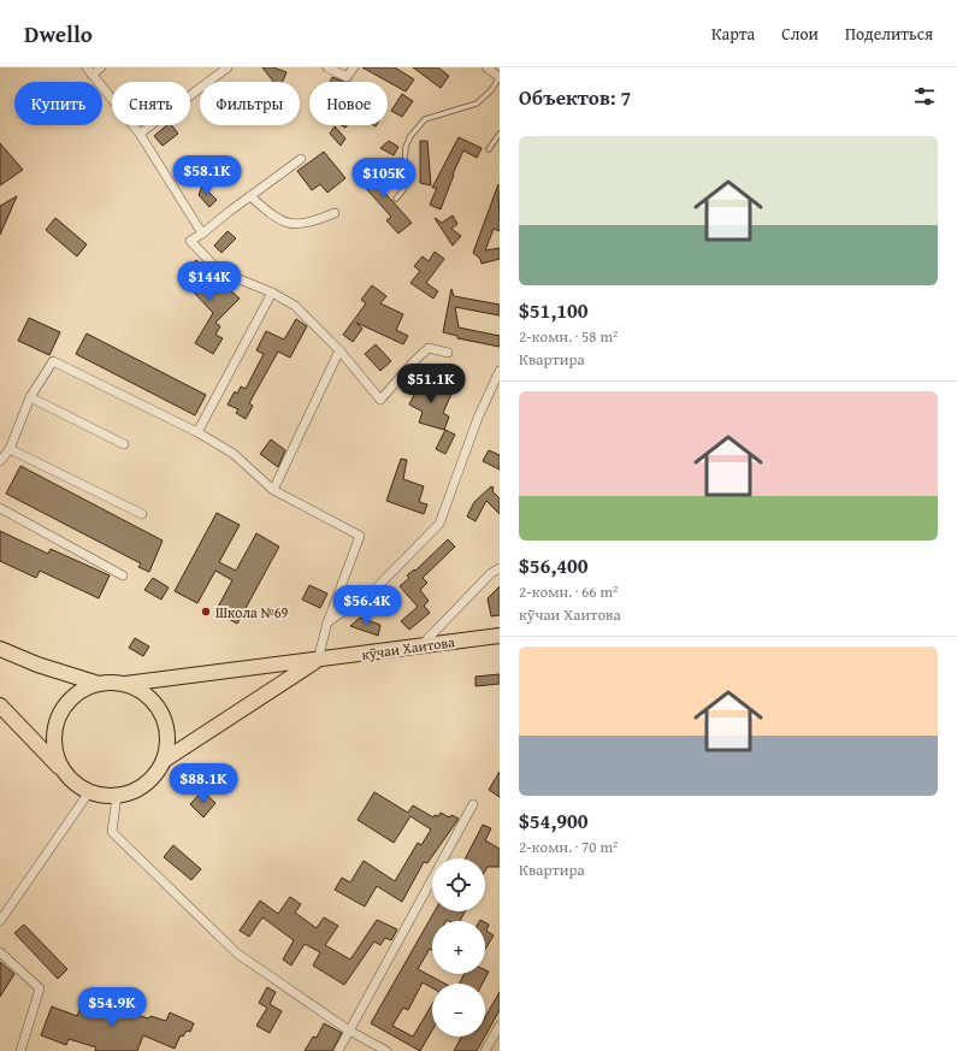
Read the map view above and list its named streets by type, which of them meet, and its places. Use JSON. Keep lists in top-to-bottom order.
{
  "streets": {
    "main road": ["кӯчаи Хаитова"]
  },
  "places": ["Школа №69"],
  "page": {
    "header": "Dwello",
    "nav": ["Карта", "Слои", "Поделиться"],
    "heading": "Объектов: 7",
    "chip": [
      "Купить",
      "Снять",
      "Фильтры",
      "Новое"
    ],
    "list": [
      {
        "name": "$51,100",
        "note": "2-комн. · 58 m² · Квартира"
      },
      {
        "name": "$56,400",
        "note": "2-комн. · 66 m² · кӯчаи Хаитова"
      },
      {
        "name": "$54,900",
        "note": "2-комн. · 70 m² · Квартира"
      }
    ],
    "price": [
      "$58.1K",
      "$105K",
      "$144K",
      "$51.1K",
      "$56.4K",
      "$88.1K",
      "$54.9K"
    ],
    "map_buttons": ["+", "−"]
  }
}
